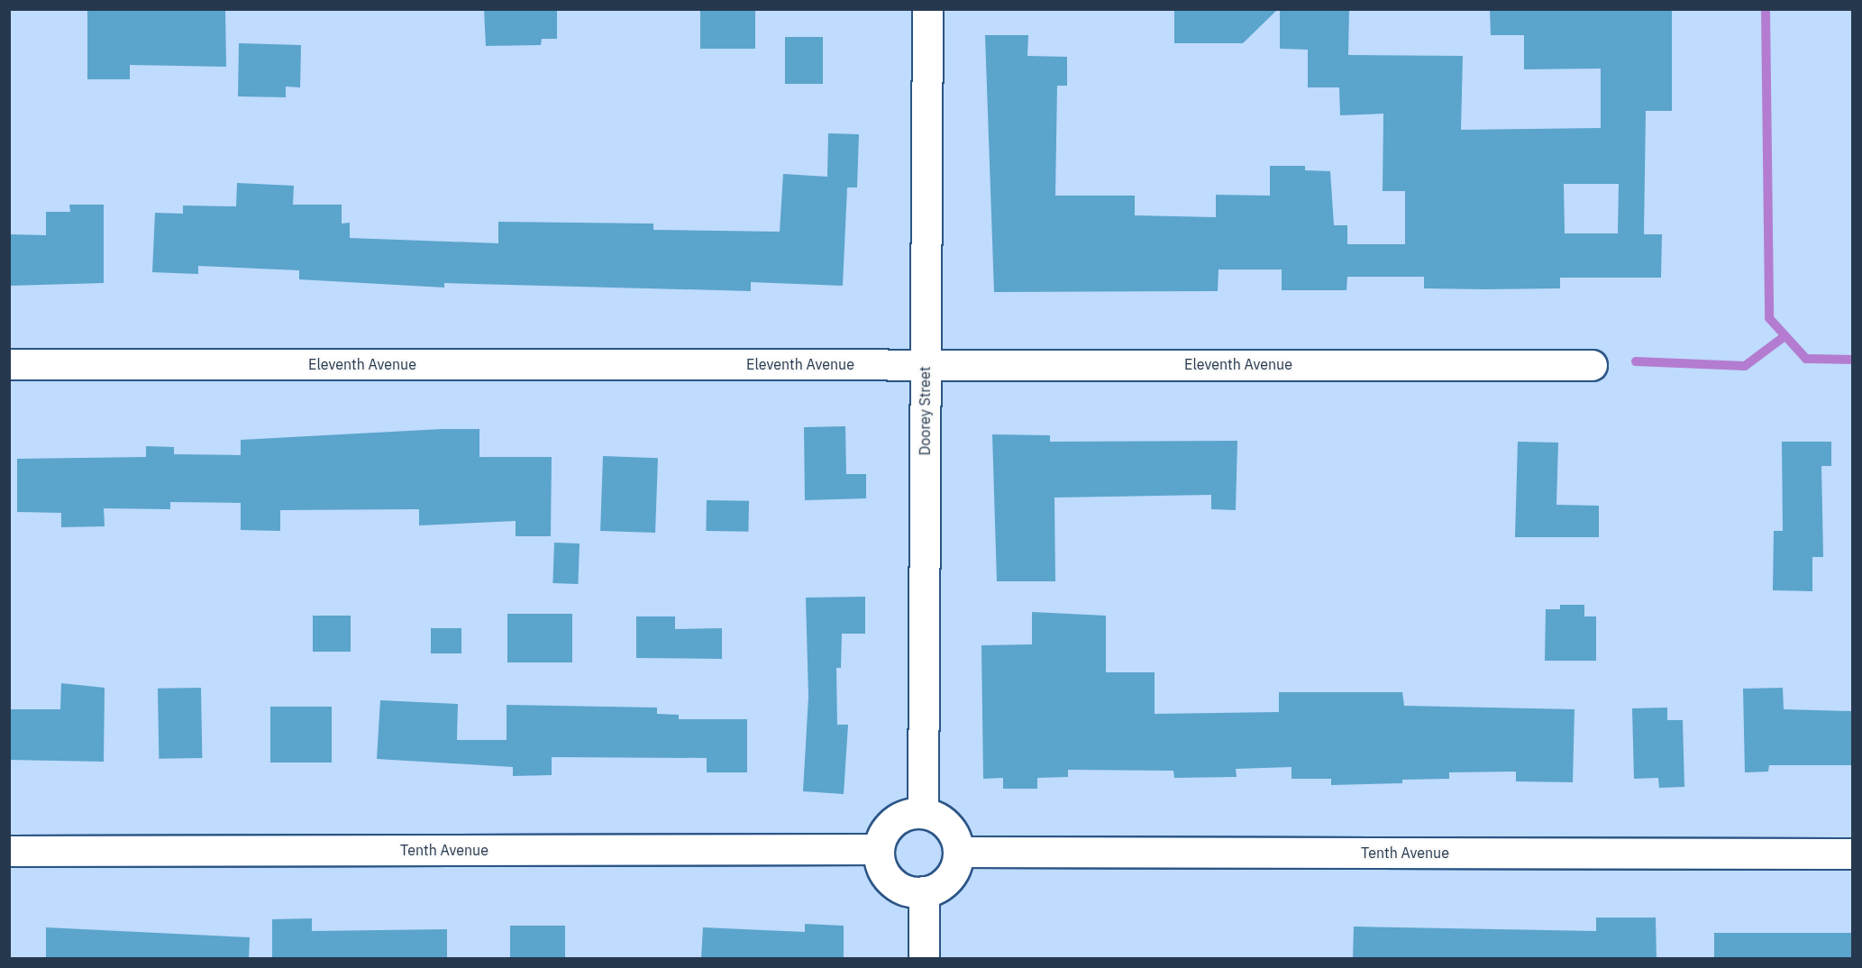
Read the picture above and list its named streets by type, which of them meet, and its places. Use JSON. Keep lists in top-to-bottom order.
{
  "streets": {
    "street": ["Eleventh Avenue", "Doorey Street", "Tenth Avenue"]
  },
  "crossings": [
    ["Eleventh Avenue", "Doorey Street"],
    ["Doorey Street", "Tenth Avenue"]
  ]
}
